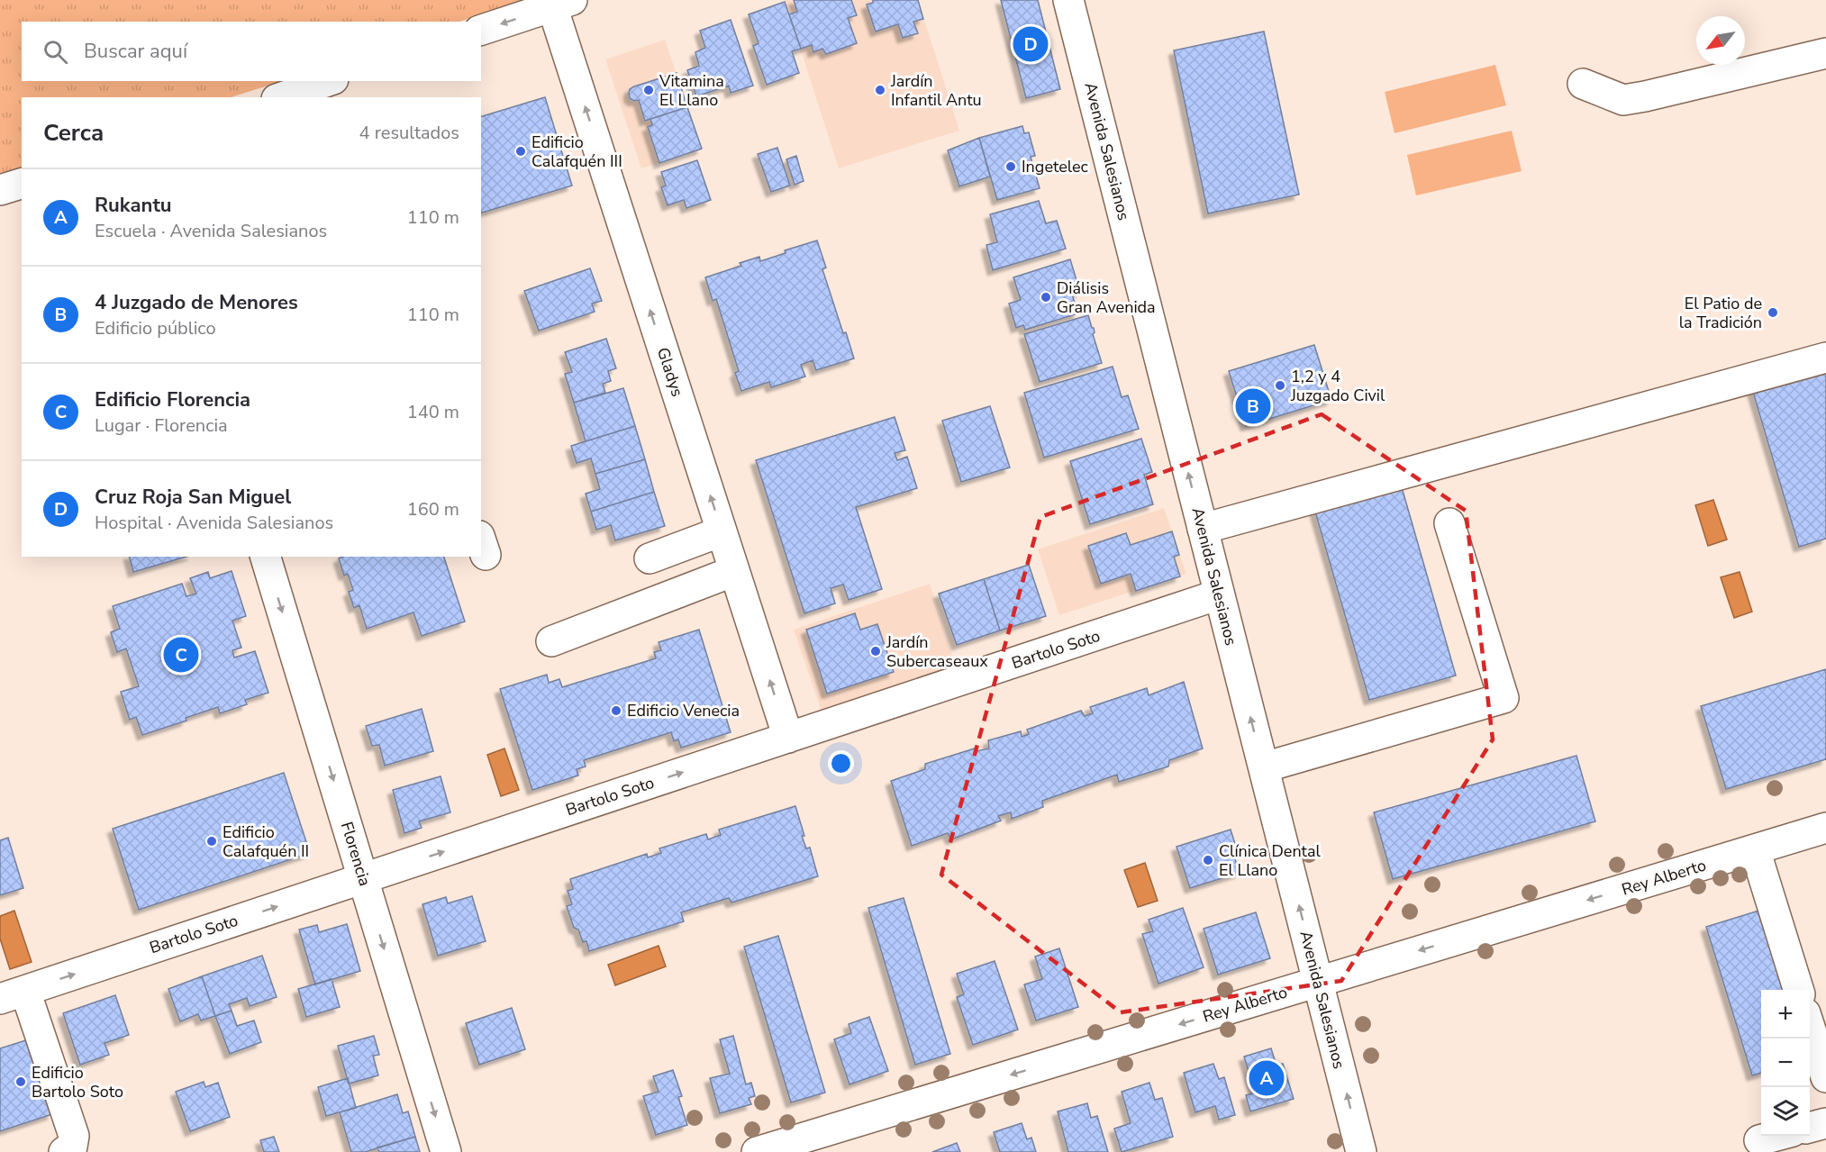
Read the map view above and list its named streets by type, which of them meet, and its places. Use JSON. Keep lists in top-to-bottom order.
{
  "streets": {
    "street": [
      "Avenida Salesianos",
      "Gladys",
      "Bartolo Soto",
      "Florencia",
      "Rey Alberto"
    ]
  },
  "crossings": [
    ["Avenida Salesianos", "Bartolo Soto"],
    ["Avenida Salesianos", "Rey Alberto"],
    ["Gladys", "Bartolo Soto"],
    ["Bartolo Soto", "Florencia"]
  ],
  "one_way": [
    "Avenida Salesianos",
    "Gladys",
    "Florencia",
    "Rey Alberto"
  ],
  "places": [
    "Vitamina El Llano",
    "Jardín Infantil Antu",
    "Edificio Calafquén III",
    "Ingetelec",
    "Diálisis Gran Avenida",
    "El Patio de la Tradición",
    "1,2 y 4 Juzgado Civil",
    "Jardín Subercaseaux",
    "Edificio Venecia",
    "Edificio Calafquén II",
    "Clínica Dental El Llano",
    "Edificio Bartolo Soto"
  ],
  "north": "bottom left",
  "page": {
    "search": "Buscar aquí",
    "pins": [
      "D",
      "B",
      "C",
      "A"
    ],
    "heading": ["Cerca", "4 resultados"],
    "list": [
      {
        "mark": "A",
        "name": "Rukantu",
        "note": "Escuela · Avenida Salesianos",
        "value": "110 m"
      },
      {
        "mark": "B",
        "name": "4 Juzgado de Menores",
        "note": "Edificio público",
        "value": "110 m"
      },
      {
        "mark": "C",
        "name": "Edificio Florencia",
        "note": "Lugar · Florencia",
        "value": "140 m"
      },
      {
        "mark": "D",
        "name": "Cruz Roja San Miguel",
        "note": "Hospital · Avenida Salesianos",
        "value": "160 m"
      }
    ],
    "map_buttons": ["+", "−"]
  }
}
